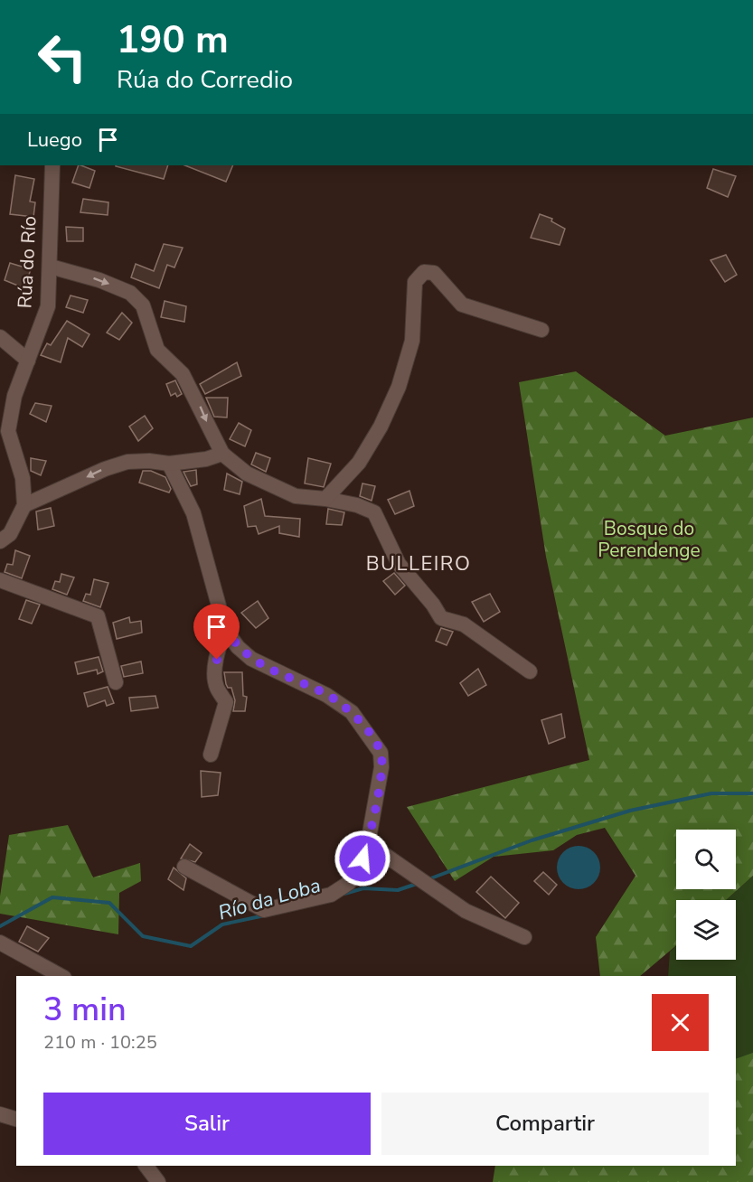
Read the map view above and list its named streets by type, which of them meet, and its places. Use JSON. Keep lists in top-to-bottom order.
{
  "streets": {
    "street": ["Rúa do Río"]
  },
  "districts": ["BULLEIRO"],
  "water": ["Río da Loba"],
  "parks": ["Bosque do Perendenge"],
  "page": {
    "turn": ["190 m", "Rúa do Corredio"],
    "then": "Luego",
    "heading": ["3 min", "210 m · 10:25"],
    "buttons": ["Salir", "Compartir"]
  }
}
